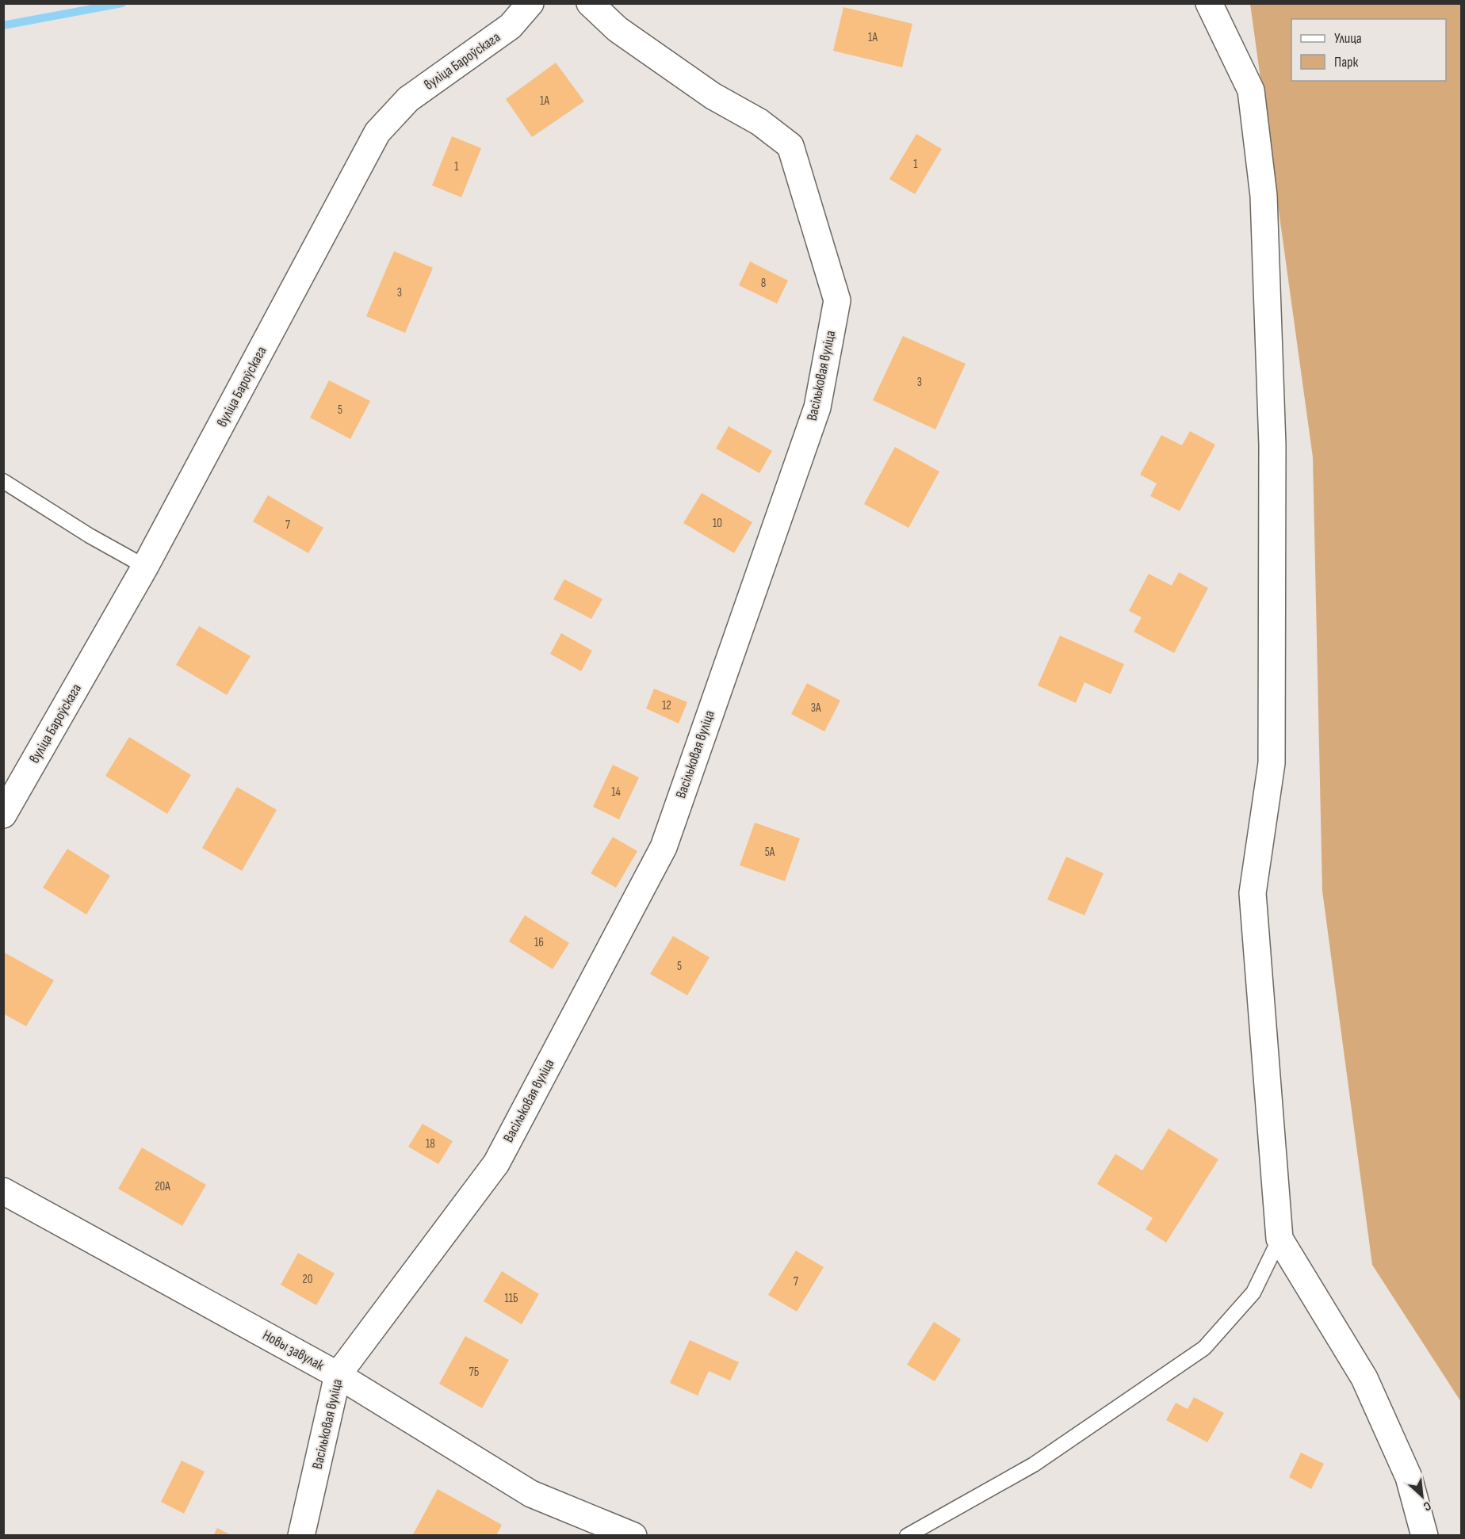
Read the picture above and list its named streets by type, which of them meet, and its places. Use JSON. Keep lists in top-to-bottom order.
{
  "streets": {
    "street": ["вуліца Бароўскага", "Васільковая вуліца", "Новы завулак"]
  },
  "crossings": [
    ["Васільковая вуліца", "Новы завулак"]
  ],
  "house_numbers": [
    "1А",
    "1А",
    "1",
    "1",
    "8",
    "3",
    "3",
    "5",
    "10",
    "7",
    "12",
    "3А",
    "14",
    "5А",
    "16",
    "5",
    "18",
    "20А",
    "20",
    "7",
    "11Б",
    "7Б"
  ],
  "legend": ["Улица", "Парк"],
  "north": "bottom right"
}
